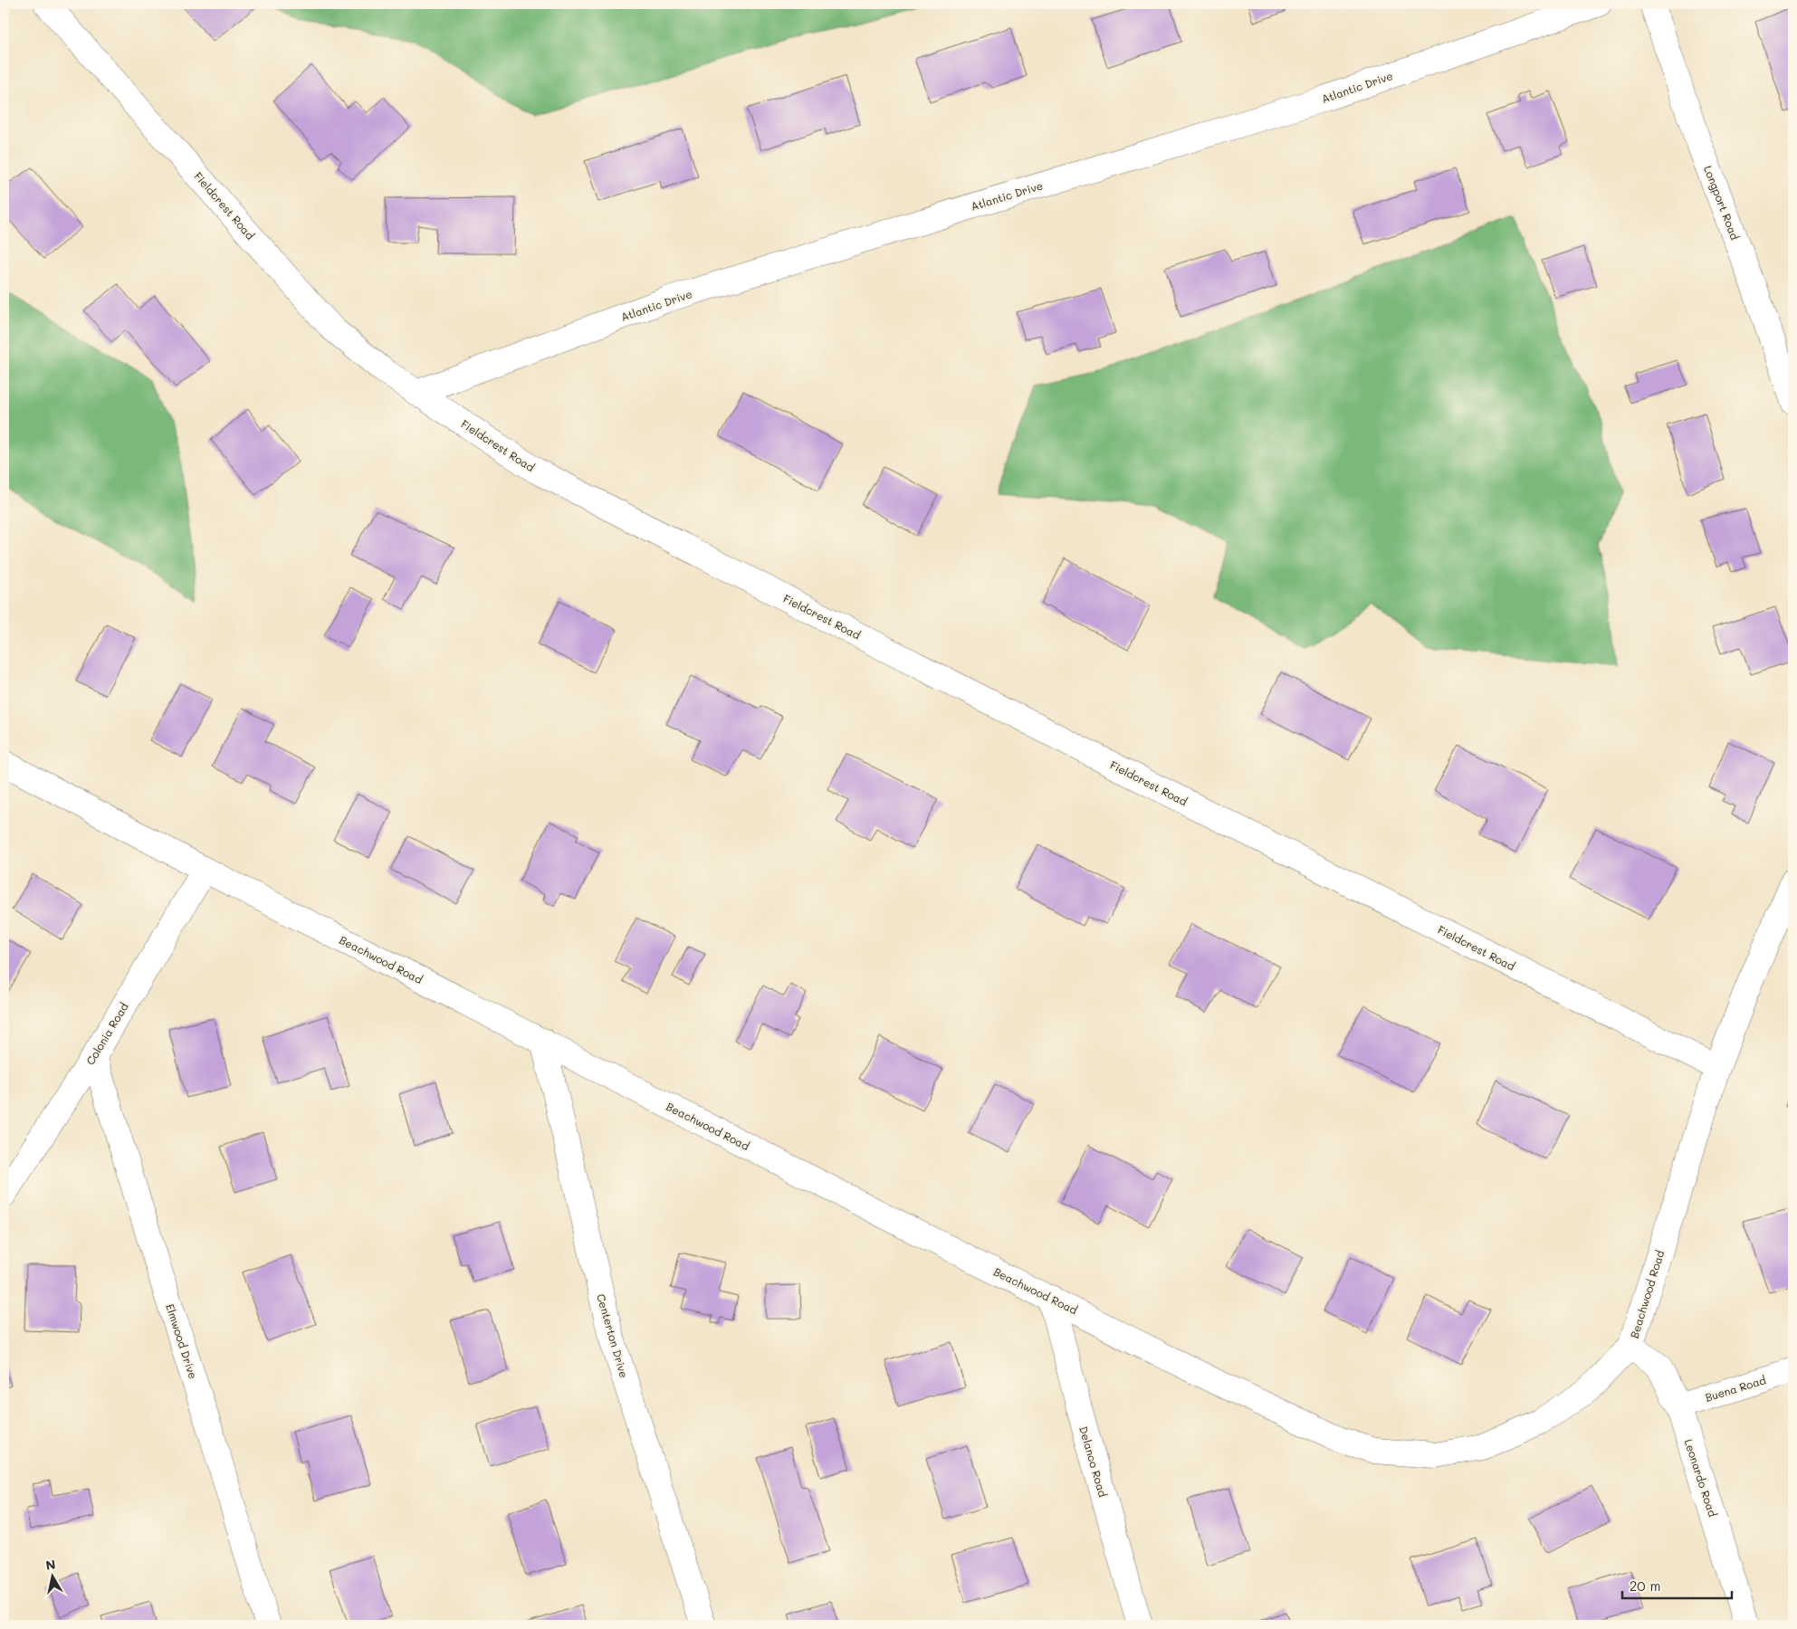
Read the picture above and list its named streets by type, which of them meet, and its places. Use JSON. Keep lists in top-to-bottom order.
{
  "streets": {
    "street": [
      "Atlantic Drive",
      "Longport Road",
      "Fieldcrest Road",
      "Beachwood Road",
      "Colonia Road",
      "Centerton Drive",
      "Elmwood Drive",
      "Buena Road",
      "Delanco Road",
      "Leonardo Road"
    ]
  },
  "crossings": [
    ["Atlantic Drive", "Fieldcrest Road"],
    ["Fieldcrest Road", "Beachwood Road"],
    ["Beachwood Road", "Colonia Road"],
    ["Beachwood Road", "Centerton Drive"],
    ["Beachwood Road", "Delanco Road"],
    ["Beachwood Road", "Leonardo Road"],
    ["Colonia Road", "Elmwood Drive"],
    ["Buena Road", "Leonardo Road"]
  ],
  "scale_bar": "20 m",
  "north": "top"
}
